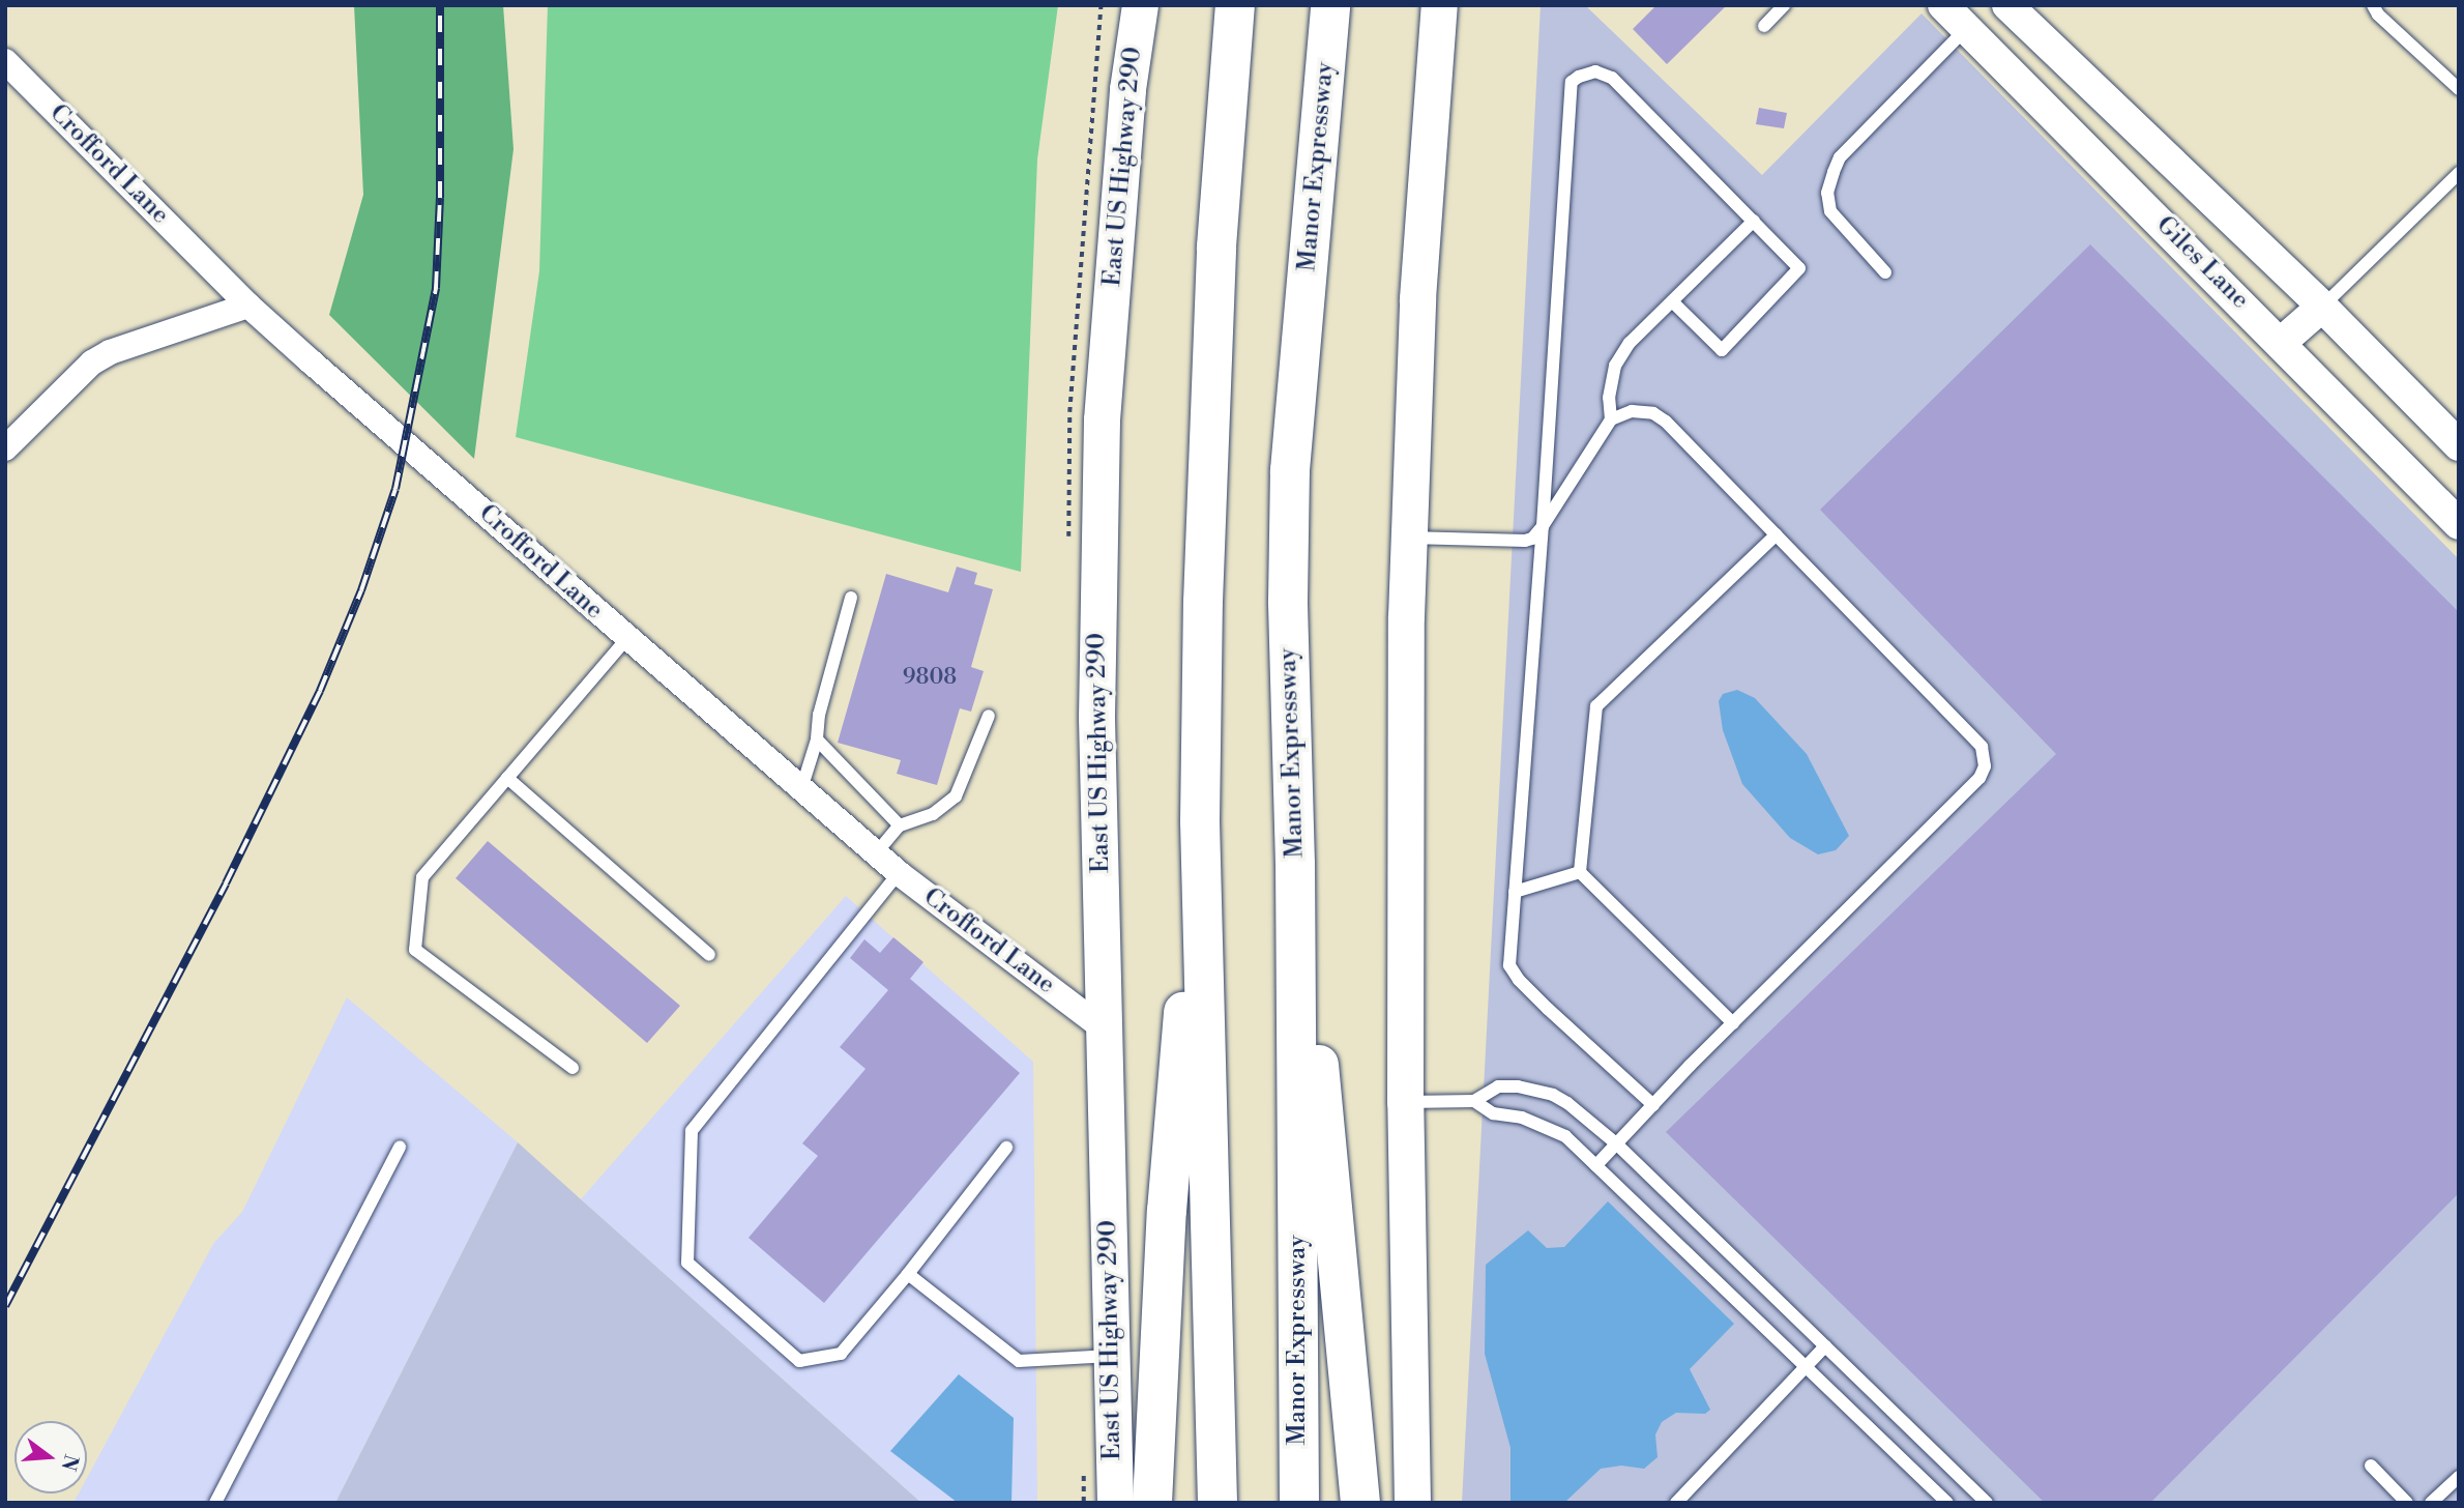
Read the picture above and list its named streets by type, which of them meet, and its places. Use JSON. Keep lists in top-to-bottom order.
{
  "streets": {
    "highway": ["Manor Expressway"],
    "main road": ["East US Highway 290"],
    "street": ["Crofford Lane", "Giles Lane"]
  },
  "crossings": [
    ["Crofford Lane", "East US Highway 290"]
  ],
  "house_numbers": ["9808"],
  "north": "right"
}
